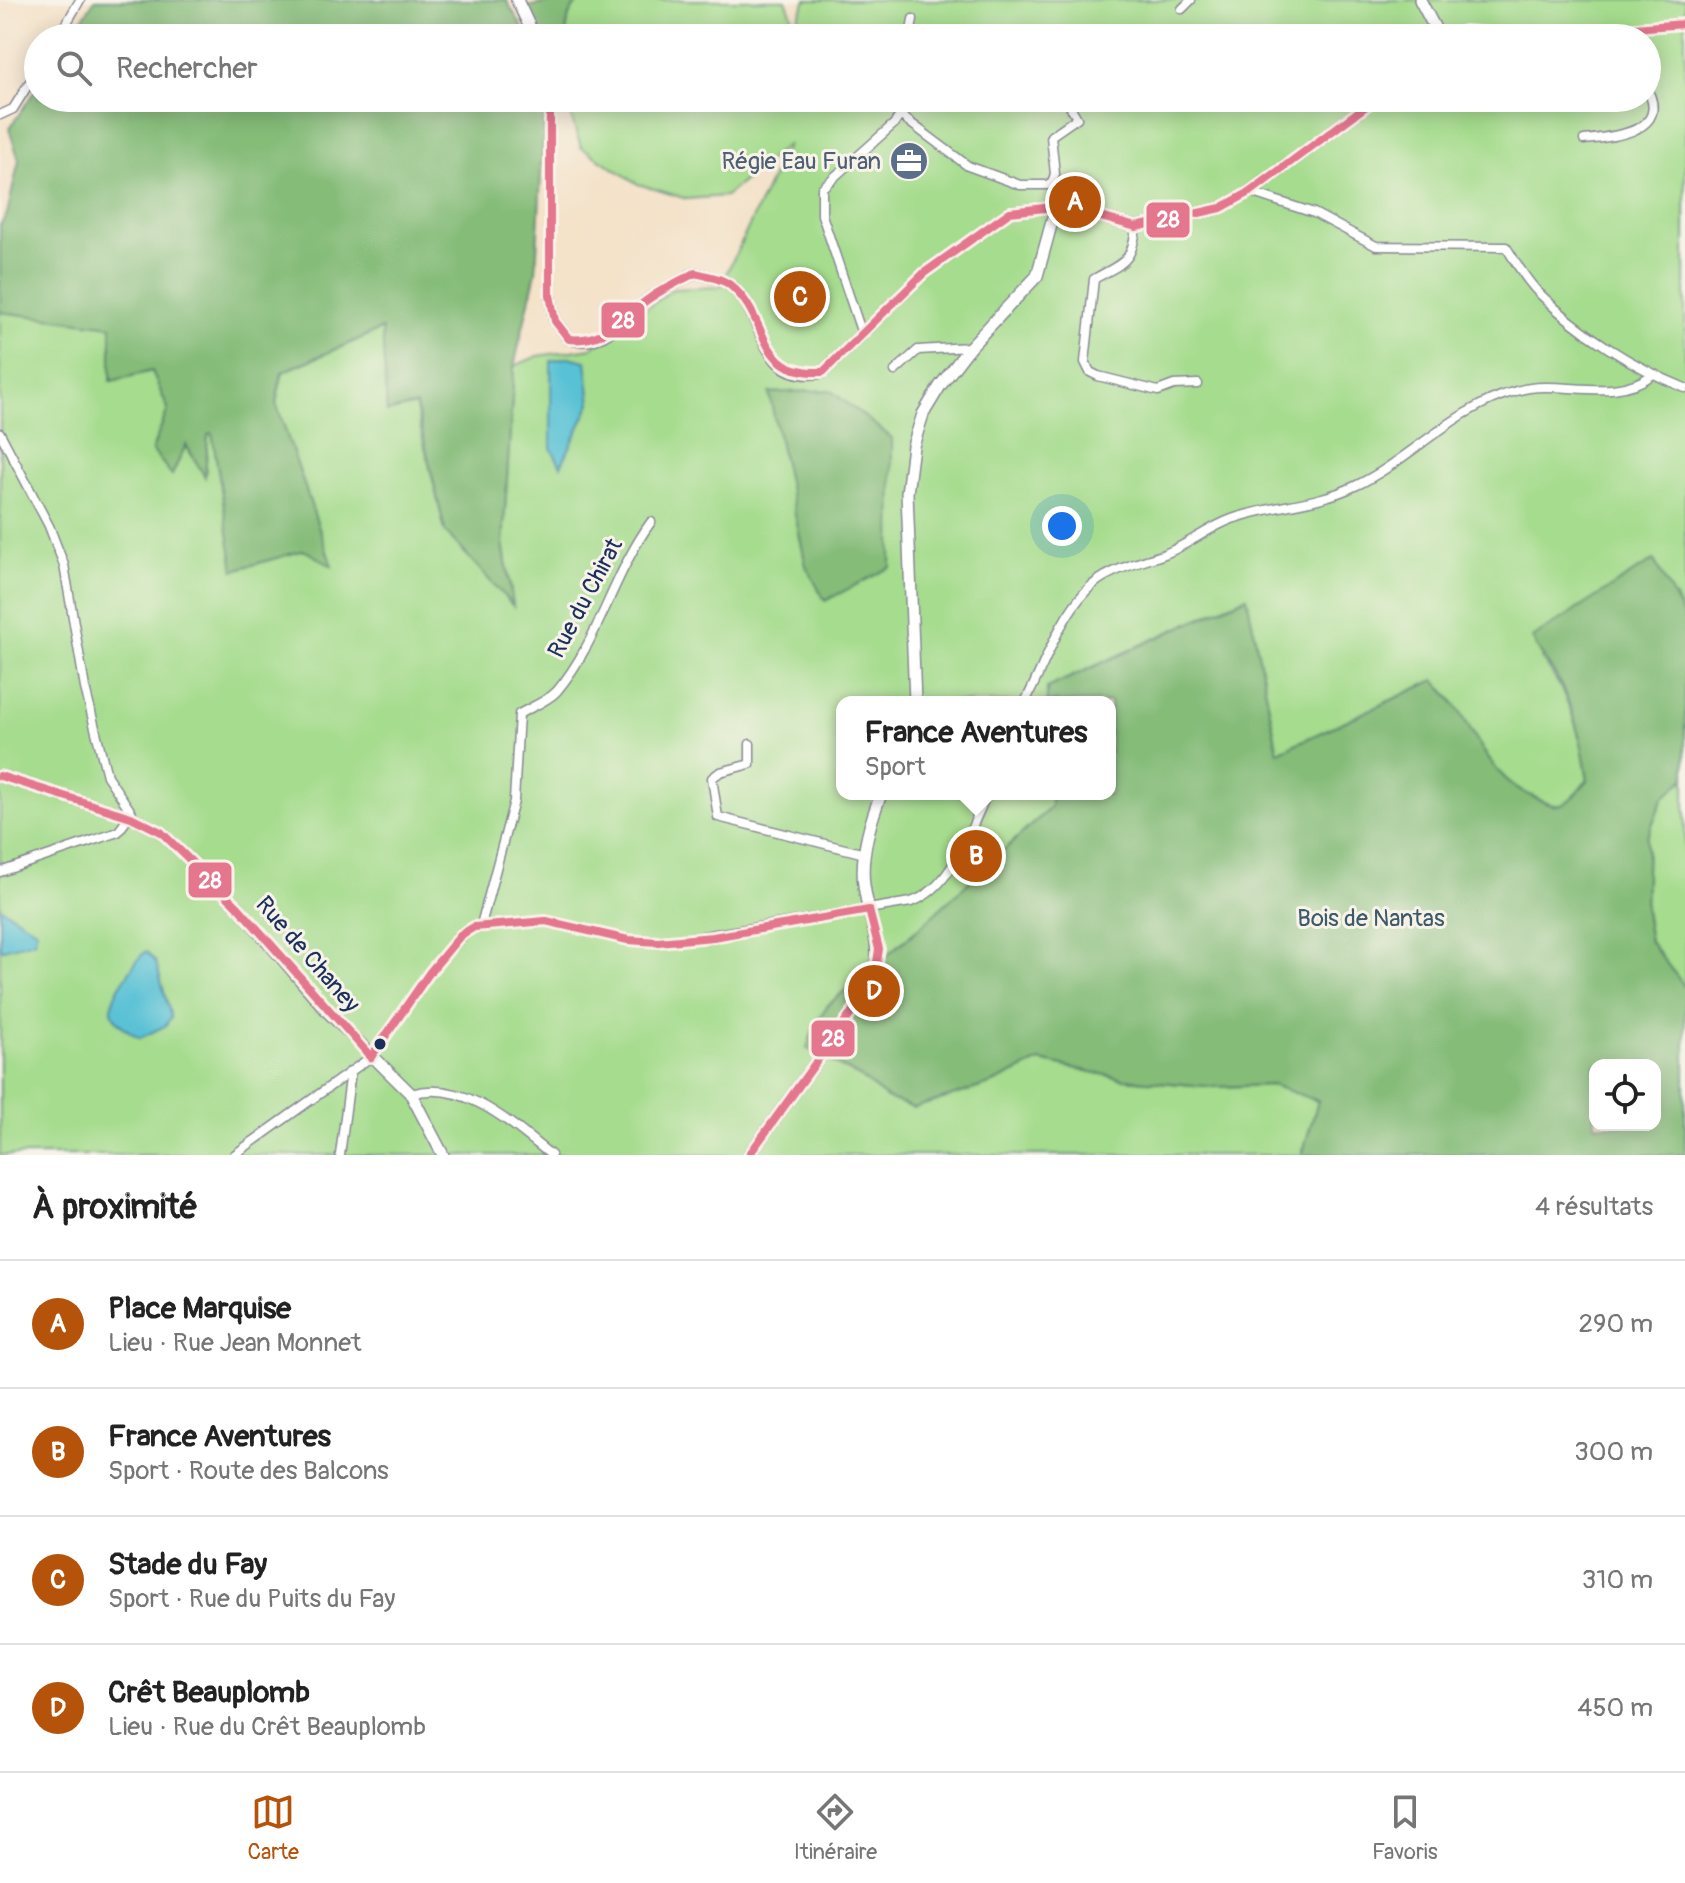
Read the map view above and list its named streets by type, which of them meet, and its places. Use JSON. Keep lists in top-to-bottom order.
{
  "streets": {
    "street": ["Rue du Chirat", "Rue de Chaney"]
  },
  "parks": ["Bois de Nantas"],
  "places": {
    "office": ["Régie Eau Furan"]
  },
  "lines": ["transit line 28"],
  "page": {
    "search": "Rechercher",
    "pins": [
      "A",
      "C",
      "B",
      "D"
    ],
    "popup": ["France Aventures", "Sport"],
    "heading": ["À proximité", "4 résultats"],
    "list": [
      {
        "mark": "A",
        "name": "Place Marquise",
        "note": "Lieu · Rue Jean Monnet",
        "value": "290 m"
      },
      {
        "mark": "B",
        "name": "France Aventures",
        "note": "Sport · Route des Balcons",
        "value": "300 m"
      },
      {
        "mark": "C",
        "name": "Stade du Fay",
        "note": "Sport · Rue du Puits du Fay",
        "value": "310 m"
      },
      {
        "mark": "D",
        "name": "Crêt Beauplomb",
        "note": "Lieu · Rue du Crêt Beauplomb",
        "value": "450 m"
      }
    ],
    "nav": ["Carte", "Itinéraire", "Favoris"]
  }
}
